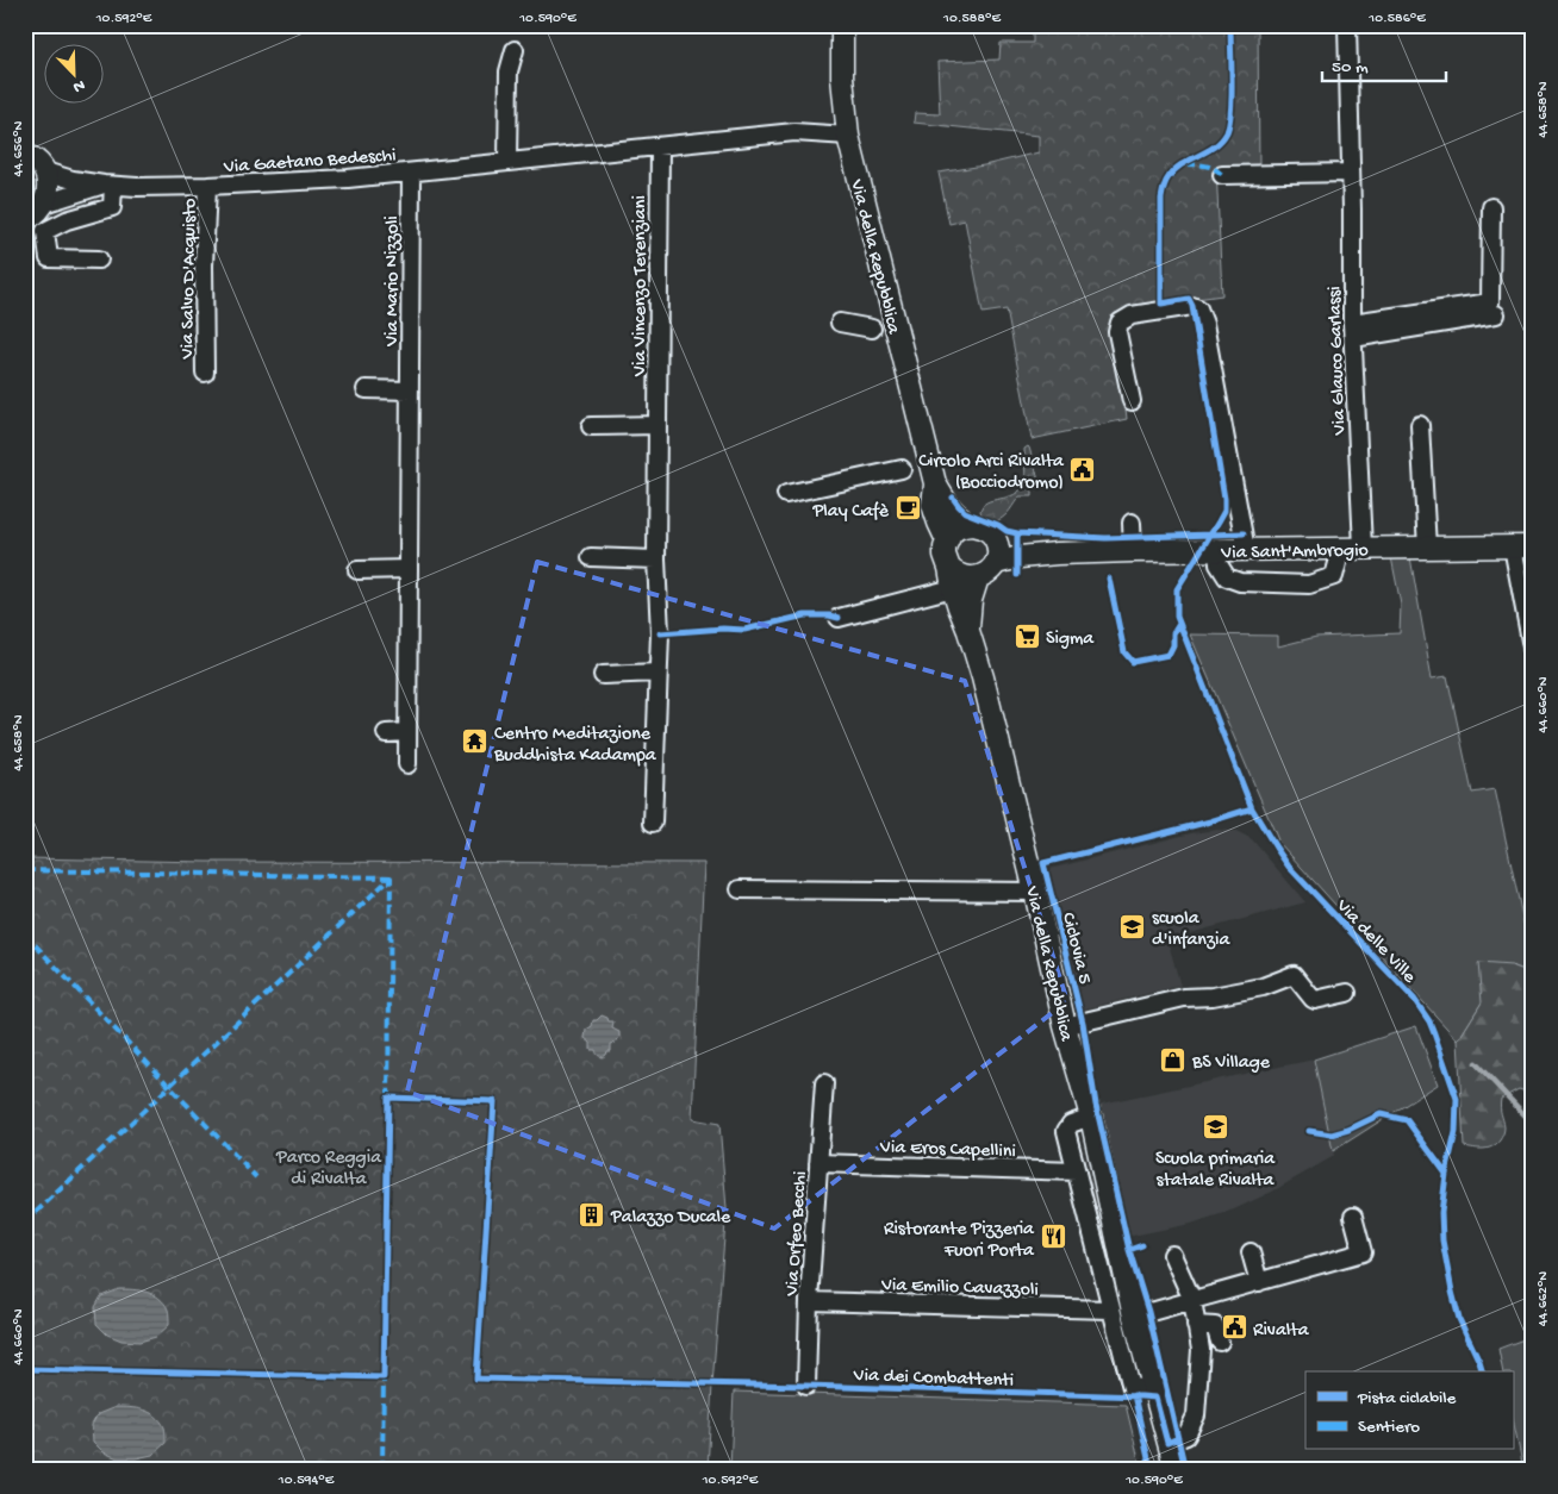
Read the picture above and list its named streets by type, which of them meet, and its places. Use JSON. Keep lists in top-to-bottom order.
{
  "streets": {
    "main road": ["Via della Repubblica", "Via Sant'Ambrogio"],
    "street": [
      "Via Gaetano Bedeschi",
      "Via Salvo D'Acquisto",
      "Via Mario Nizzoli",
      "Via Vincenzo Terenziani",
      "Via Glauco Garlassi",
      "Via Eros Capellini",
      "Via Orfeo Becchi",
      "Via Emilio Cavazzoli"
    ],
    "cycle path": ["Via delle Ville", "Ciclovia 5", "Via dei Combattenti"]
  },
  "crossings": [
    ["Via Gaetano Bedeschi", "Via della Repubblica"],
    ["Via Gaetano Bedeschi", "Via Salvo D'Acquisto"],
    ["Via Gaetano Bedeschi", "Via Mario Nizzoli"],
    ["Via Gaetano Bedeschi", "Via Vincenzo Terenziani"],
    ["Via della Repubblica", "Via Sant'Ambrogio"],
    ["Via Glauco Garlassi", "Via Sant'Ambrogio"],
    ["Via Eros Capellini", "Via Orfeo Becchi"],
    ["Via Orfeo Becchi", "Via Emilio Cavazzoli"]
  ],
  "parks": ["Parco Reggia di Rivalta"],
  "places": {
    "public building": ["Circolo Arci Rivalta (Bocciodromo)", "Rivalta"],
    "cafe": ["Play Cafè"],
    "supermarket": ["Sigma"],
    "temple": ["Centro Meditazione Buddhista Kadampa"],
    "school or university": ["scuola d'infanzia", "Scuola primaria statale Rivalta"],
    "shop": ["BS Village"],
    "building": ["Palazzo Ducale"],
    "restaurant": ["Ristorante Pizzeria Fuori Porta"]
  },
  "legend": ["Pista ciclabile", "Sentiero"],
  "scale_bar": "50 m",
  "north": "bottom right",
  "coordinates": [
    "10.592°E",
    "10.590°E",
    "10.588°E",
    "10.586°E",
    "44.658°N",
    "44.656°N",
    "44.660°N",
    "44.662°N",
    "10.594°E"
  ]
}
